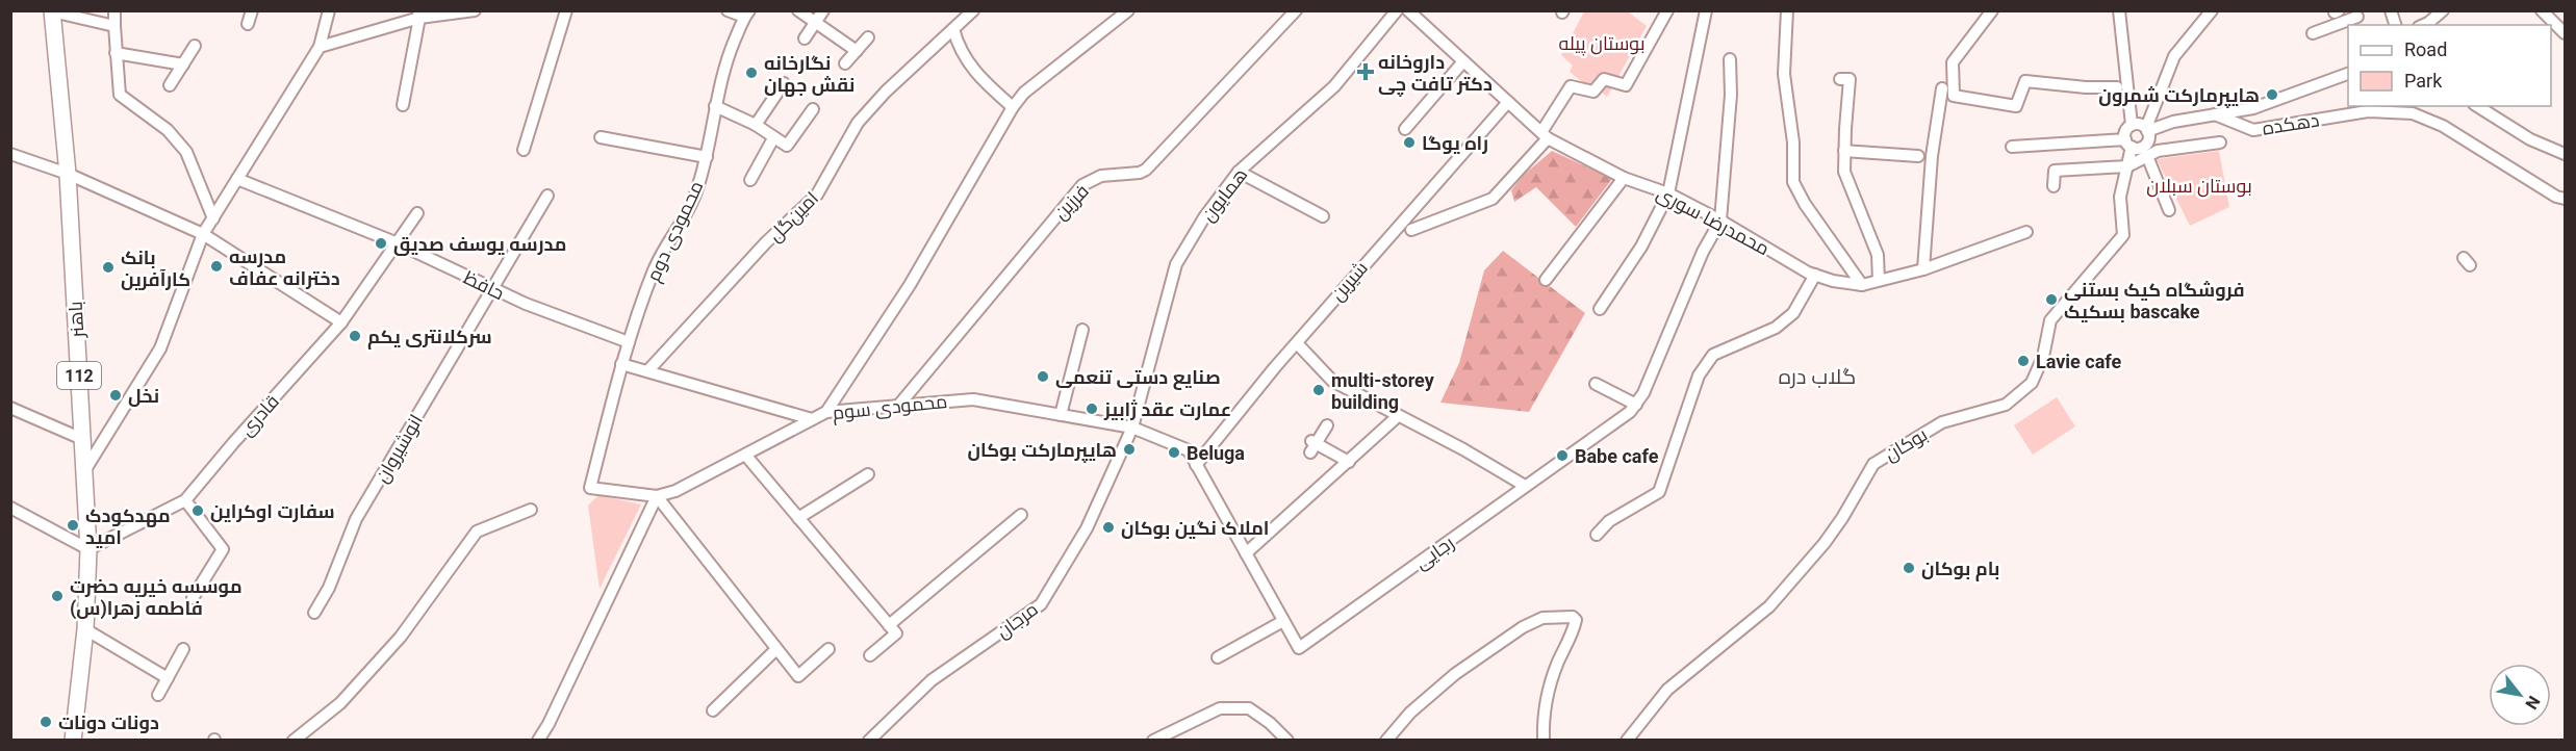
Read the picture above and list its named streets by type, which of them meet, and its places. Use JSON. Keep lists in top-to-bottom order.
{
  "streets": {
    "main road": ["باهنر", "112"],
    "street": [
      "دهکده",
      "همایون",
      "فرزین",
      "امین‌گل",
      "محمدرضا سوری",
      "محمودی دوم",
      "شیرین",
      "حافظ",
      "محمودی سوم",
      "قادری",
      "بوکان",
      "انوشیروان",
      "رجایی",
      "مرجان"
    ]
  },
  "crossings": [
    ["همایون", "محمودی سوم"],
    ["همایون", "رجایی"],
    ["همایون", "مرجان"],
    ["فرزین", "محمودی سوم"],
    ["محمدرضا سوری", "شیرین"],
    ["محمدرضا سوری", "رجایی"],
    ["محمودی دوم", "حافظ"],
    ["محمودی دوم", "محمودی سوم"],
    ["شیرین", "رجایی"],
    ["حافظ", "قادری"],
    ["حافظ", "انوشیروان"],
    ["باهنر", "قادری"],
    ["محمودی سوم", "رجایی"],
    ["محمودی سوم", "مرجان"],
    ["رجایی", "مرجان"]
  ],
  "districts": ["گلاب دره"],
  "parks": ["بوستان پیله", "بوستان سبلان"],
  "places": {
    "health": ["داروخانه دکتر تافت چی"],
    "other": [
      "نگارخانه نقش جهان",
      "هایپرمارکت شمرون",
      "راه یوگا",
      "مدرسه یوسف صدیق",
      "مدرسه دخترانه عفاف",
      "بانک کارآفرین",
      "فروشگاه کیک بستنی بسکیک bascake",
      "سرکلانتری یکم",
      "Lavie cafe",
      "صنایع دستی تنعمی",
      "multi-storey building",
      "نخل",
      "عمارت عقد ژابیز",
      "هایپرمارکت بوکان",
      "Beluga",
      "Babe cafe",
      "سفارت اوکراین",
      "مهدکودک امید",
      "املاک نگین بوکان",
      "بام بوکان",
      "موسسه خیریه حضرت فاطمه زهرا(س)",
      "دونات دونات"
    ]
  },
  "legend": ["Road", "Park"],
  "north": "bottom right"
}
